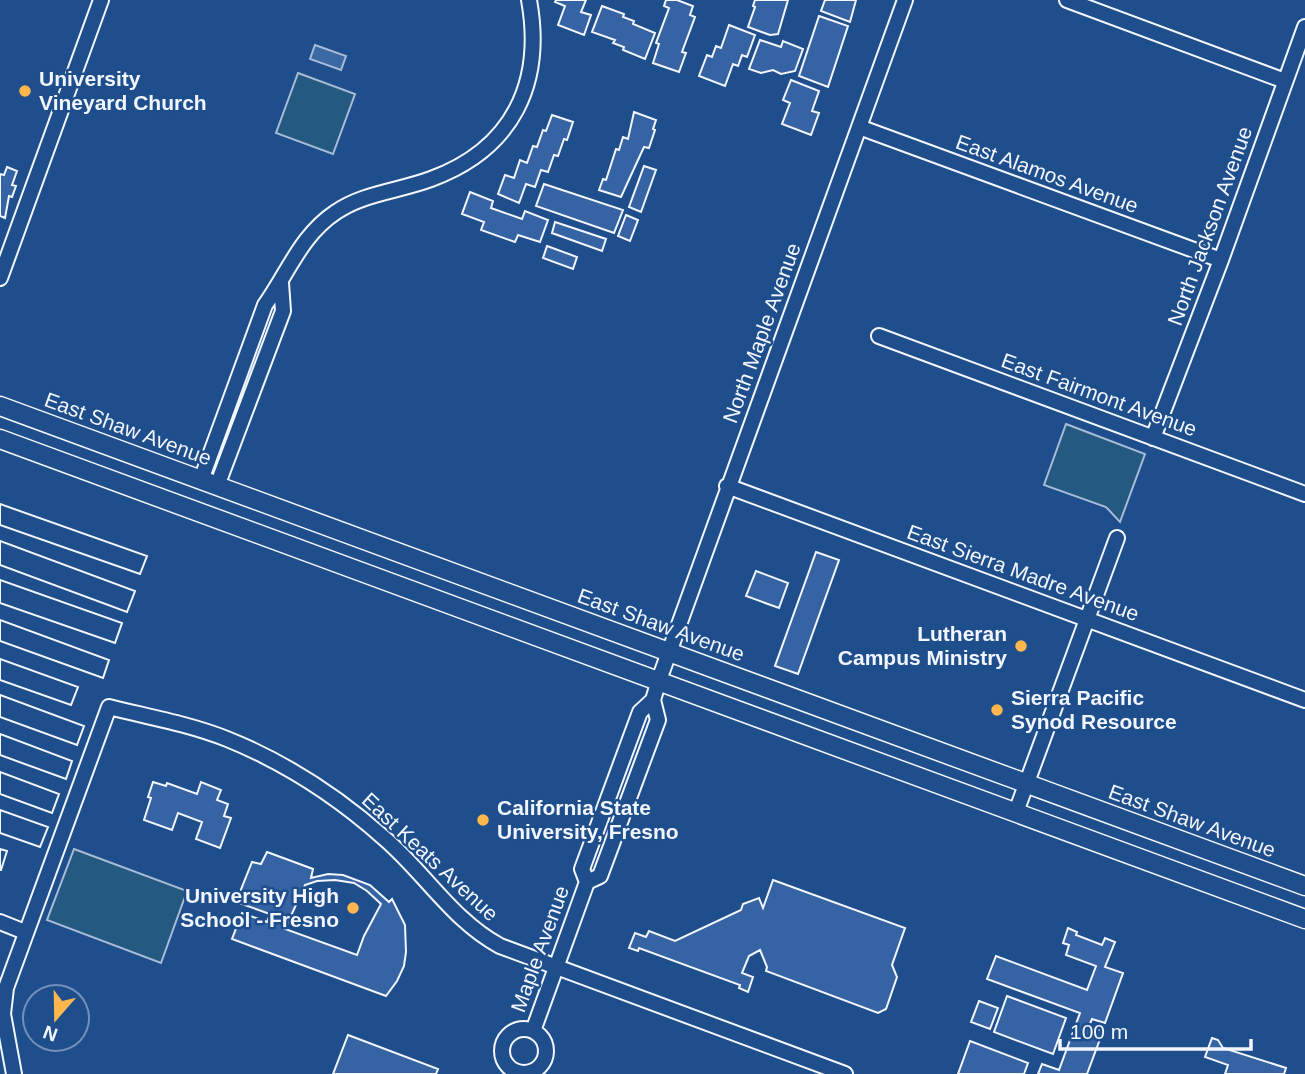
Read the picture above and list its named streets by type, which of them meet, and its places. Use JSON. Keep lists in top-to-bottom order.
{
  "streets": {
    "main road": ["East Shaw Avenue"],
    "street": [
      "East Alamos Avenue",
      "North Jackson Avenue",
      "North Maple Avenue",
      "East Fairmont Avenue",
      "East Sierra Madre Avenue",
      "East Keats Avenue",
      "Maple Avenue"
    ]
  },
  "crossings": [
    ["East Alamos Avenue", "North Jackson Avenue"],
    ["East Alamos Avenue", "North Maple Avenue"],
    ["North Jackson Avenue", "East Fairmont Avenue"],
    ["North Maple Avenue", "East Shaw Avenue"],
    ["North Maple Avenue", "East Sierra Madre Avenue"],
    ["North Maple Avenue", "Maple Avenue"],
    ["East Keats Avenue", "Maple Avenue"]
  ],
  "places": [
    "University Vineyard Church",
    "Lutheran Campus Ministry",
    "Sierra Pacific Synod Resource",
    "California State University, Fresno",
    "University High School - Fresno"
  ],
  "scale_bar": "100 m",
  "north": "bottom"
}
